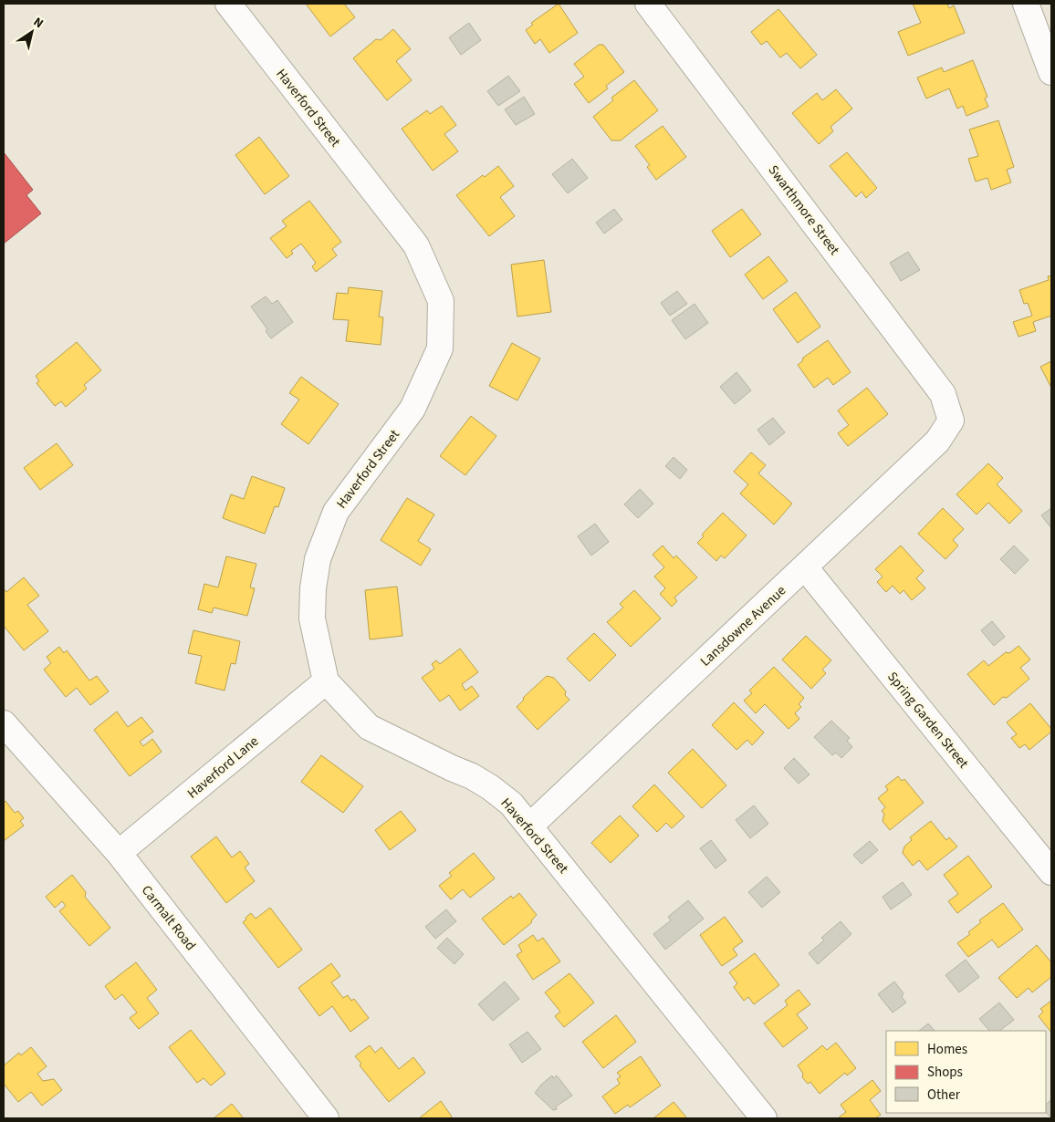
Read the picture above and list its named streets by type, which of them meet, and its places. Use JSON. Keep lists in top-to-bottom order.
{
  "streets": {
    "street": [
      "Haverford Street",
      "Swarthmore Street",
      "Lansdowne Avenue",
      "Spring Garden Street",
      "Haverford Lane",
      "Carmalt Road"
    ]
  },
  "crossings": [
    ["Haverford Street", "Lansdowne Avenue"],
    ["Haverford Street", "Haverford Lane"],
    ["Swarthmore Street", "Lansdowne Avenue"],
    ["Lansdowne Avenue", "Spring Garden Street"],
    ["Haverford Lane", "Carmalt Road"]
  ],
  "legend": ["Homes", "Shops", "Other"],
  "north": "top right"
}
